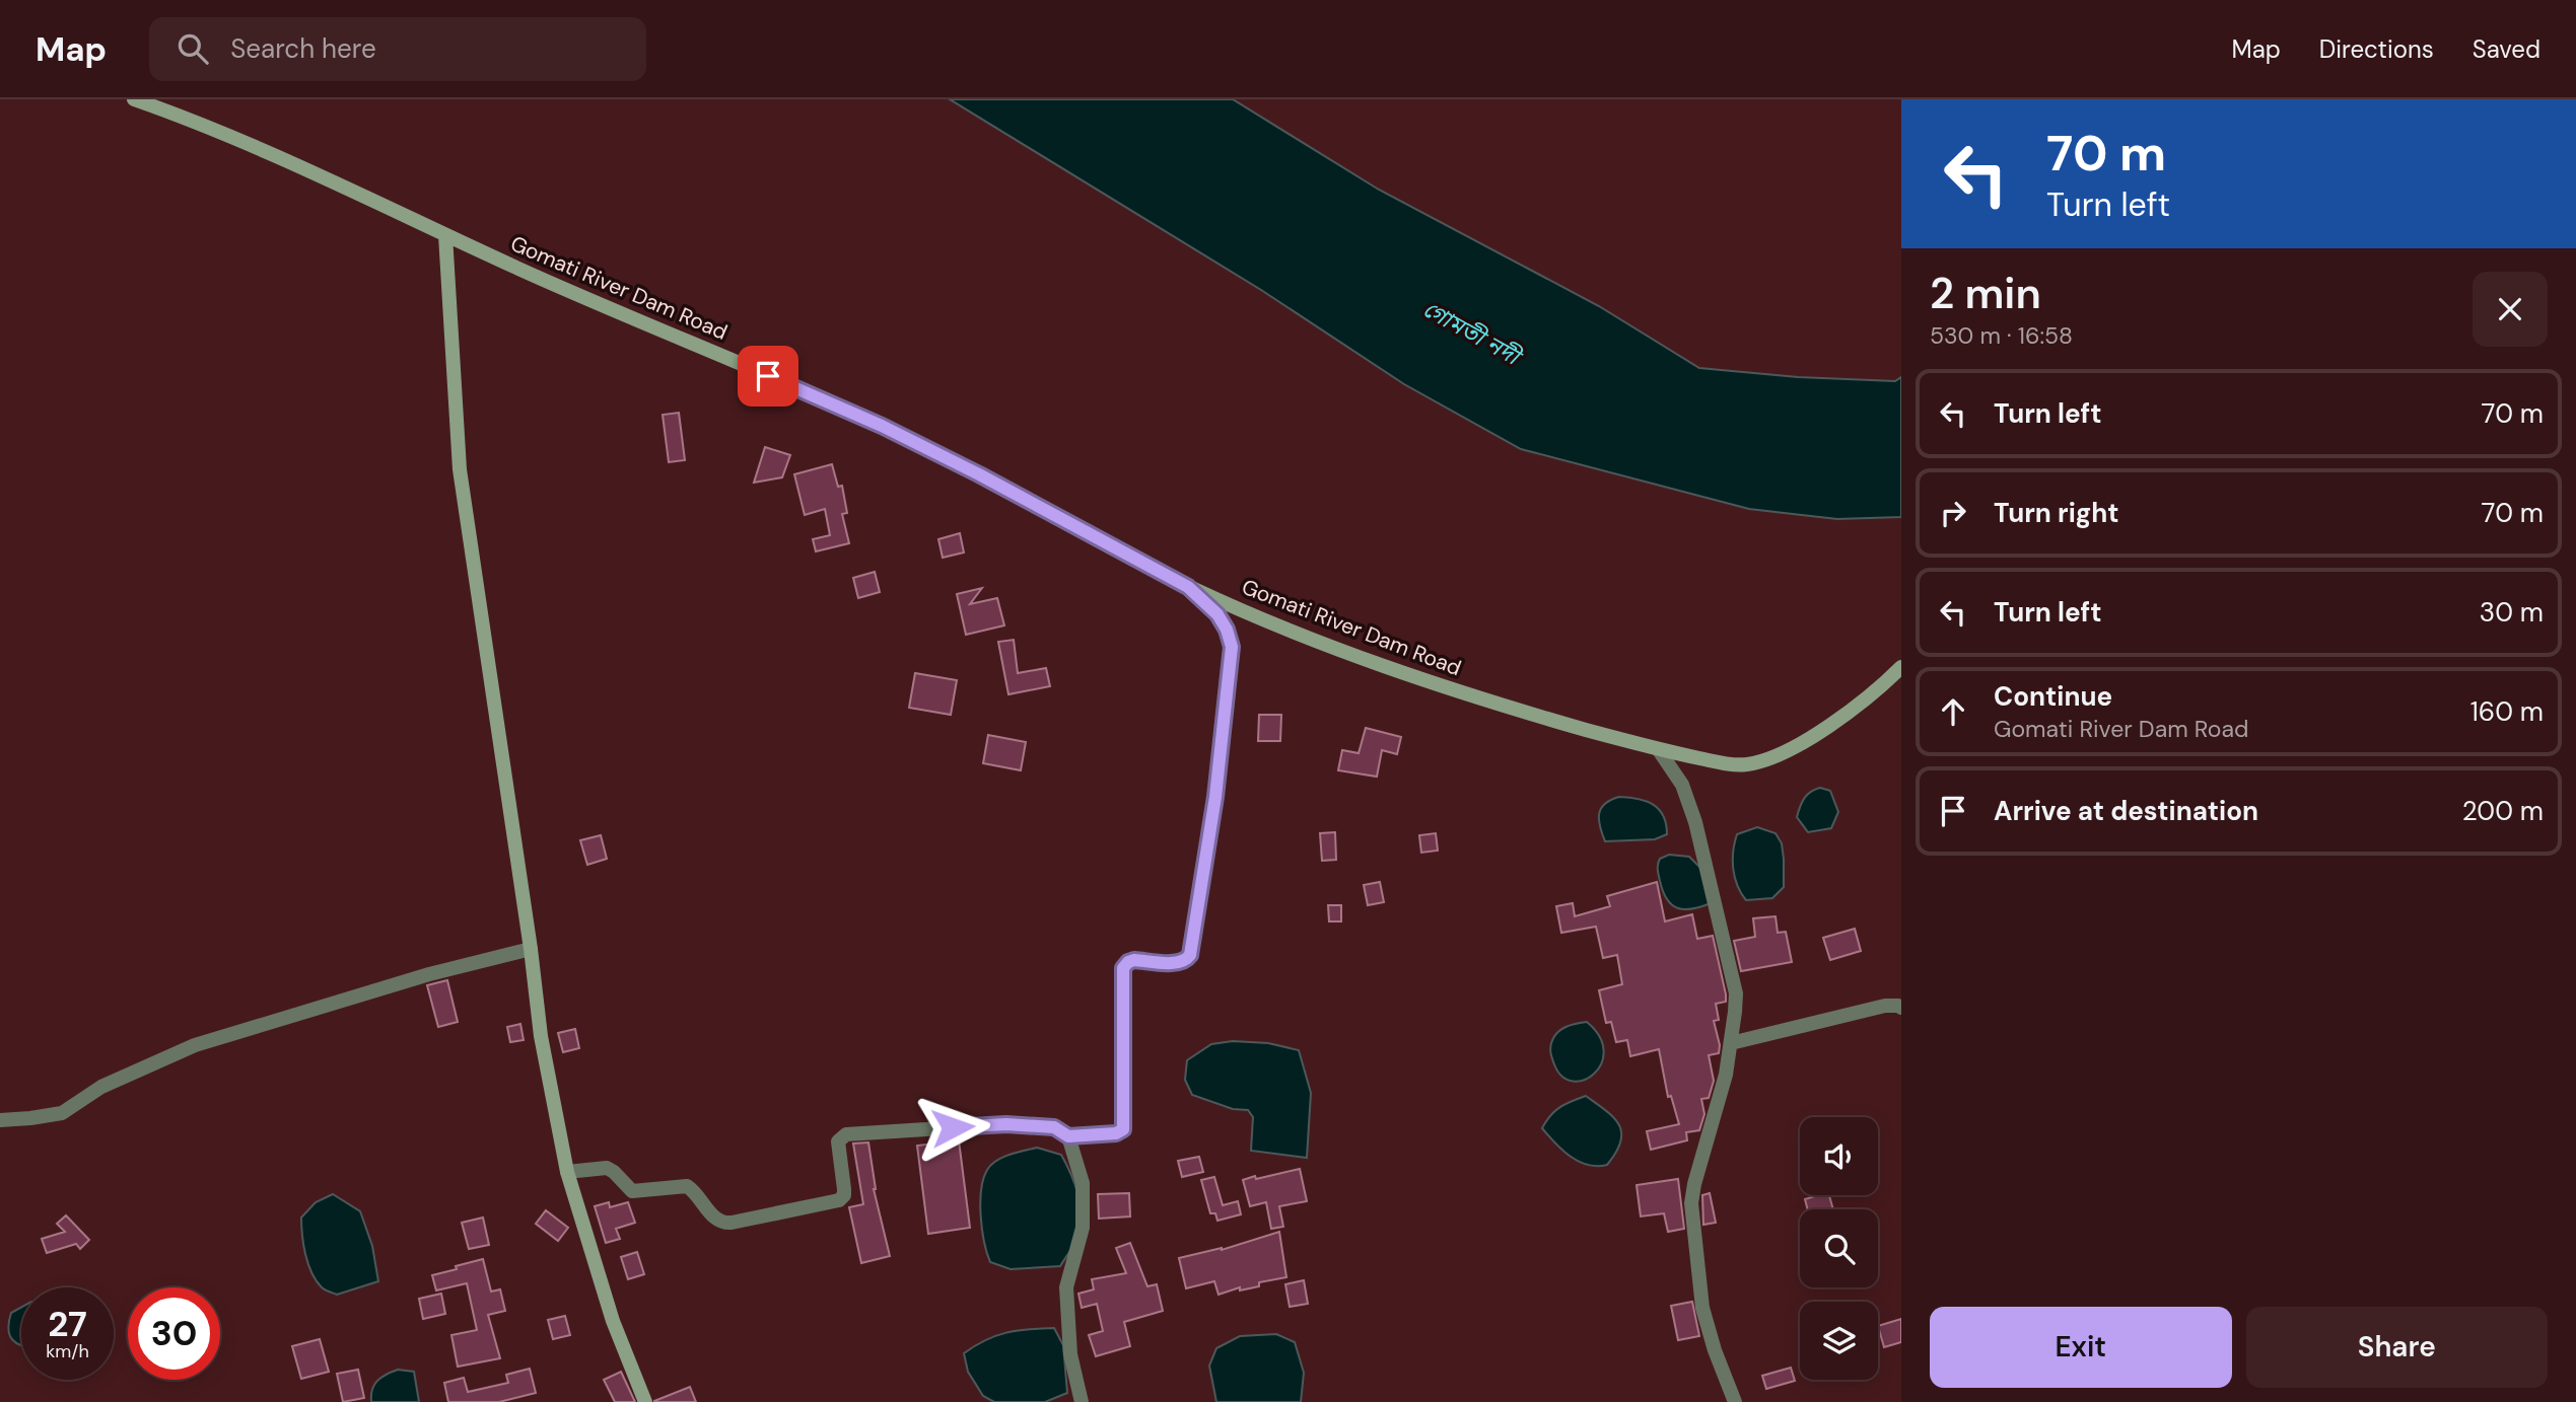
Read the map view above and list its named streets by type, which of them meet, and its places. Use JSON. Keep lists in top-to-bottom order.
{
  "streets": {
    "main road": ["Gomati River Dam Road"]
  },
  "water": ["গোমতী নদী"],
  "page": {
    "header": "Map",
    "search": "Search here",
    "nav": ["Map", "Directions", "Saved"],
    "turn": ["70 m", "Turn left"],
    "heading": ["2 min", "530 m · 16:58"],
    "list": [
      {
        "name": "Turn left",
        "value": "70 m"
      },
      {
        "name": "Turn right",
        "value": "70 m"
      },
      {
        "name": "Turn left",
        "value": "30 m"
      },
      {
        "name": "Continue",
        "note": "Gomati River Dam Road",
        "value": "160 m"
      },
      {
        "name": "Arrive at destination",
        "value": "200 m"
      }
    ],
    "speed": "27 km/h",
    "limit": "30",
    "buttons": ["Exit", "Share"]
  }
}
